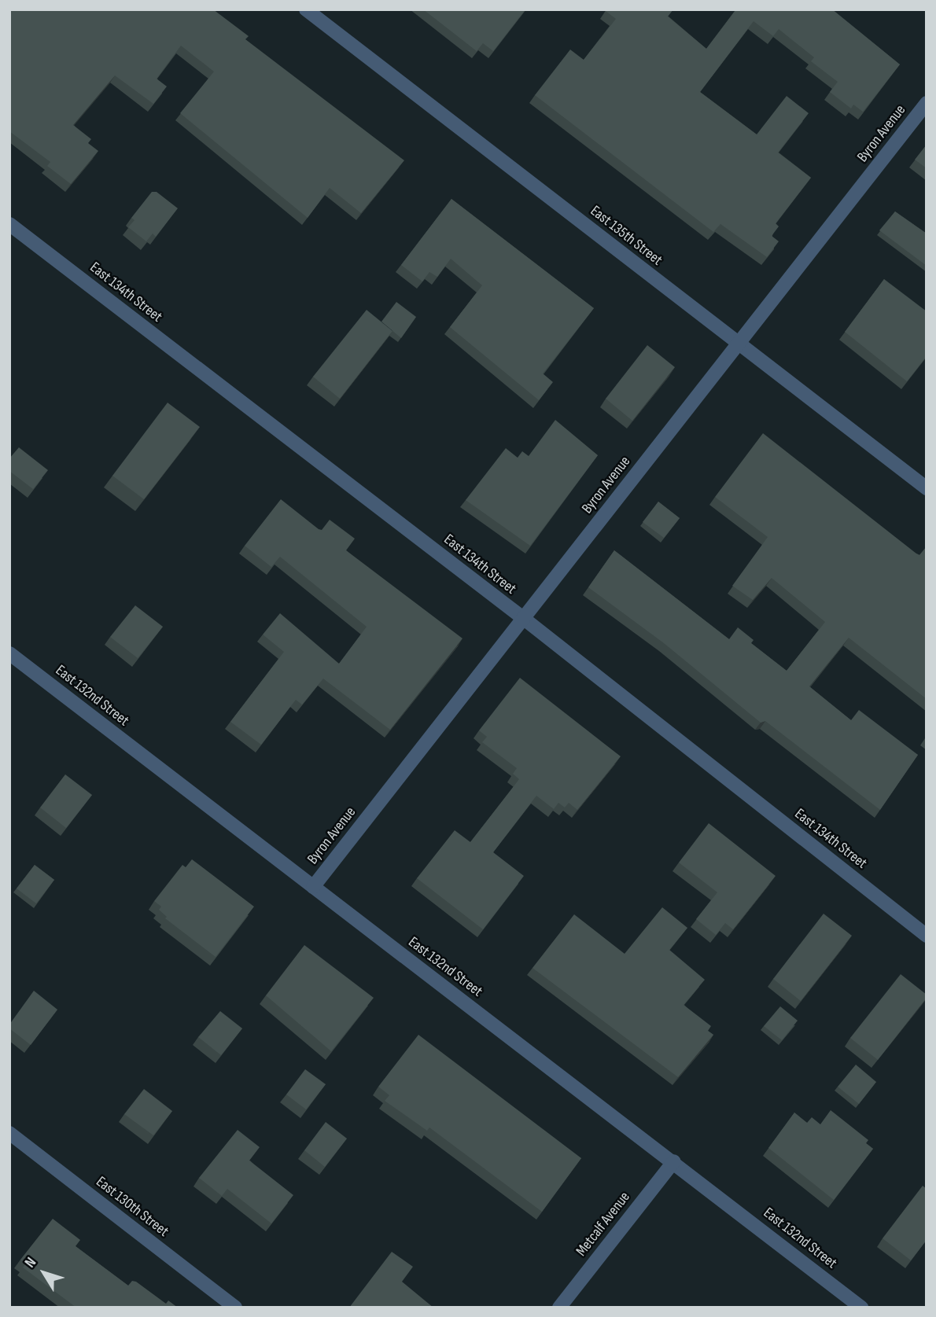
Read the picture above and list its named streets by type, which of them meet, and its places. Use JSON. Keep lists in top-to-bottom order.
{
  "streets": {
    "street": [
      "Byron Avenue",
      "East 135th Street",
      "East 134th Street",
      "East 132nd Street",
      "East 130th Street",
      "Metcalf Avenue"
    ]
  },
  "crossings": [
    ["Byron Avenue", "East 135th Street"],
    ["Byron Avenue", "East 134th Street"],
    ["Byron Avenue", "East 132nd Street"],
    ["East 132nd Street", "Metcalf Avenue"]
  ],
  "north": "top left"
}
